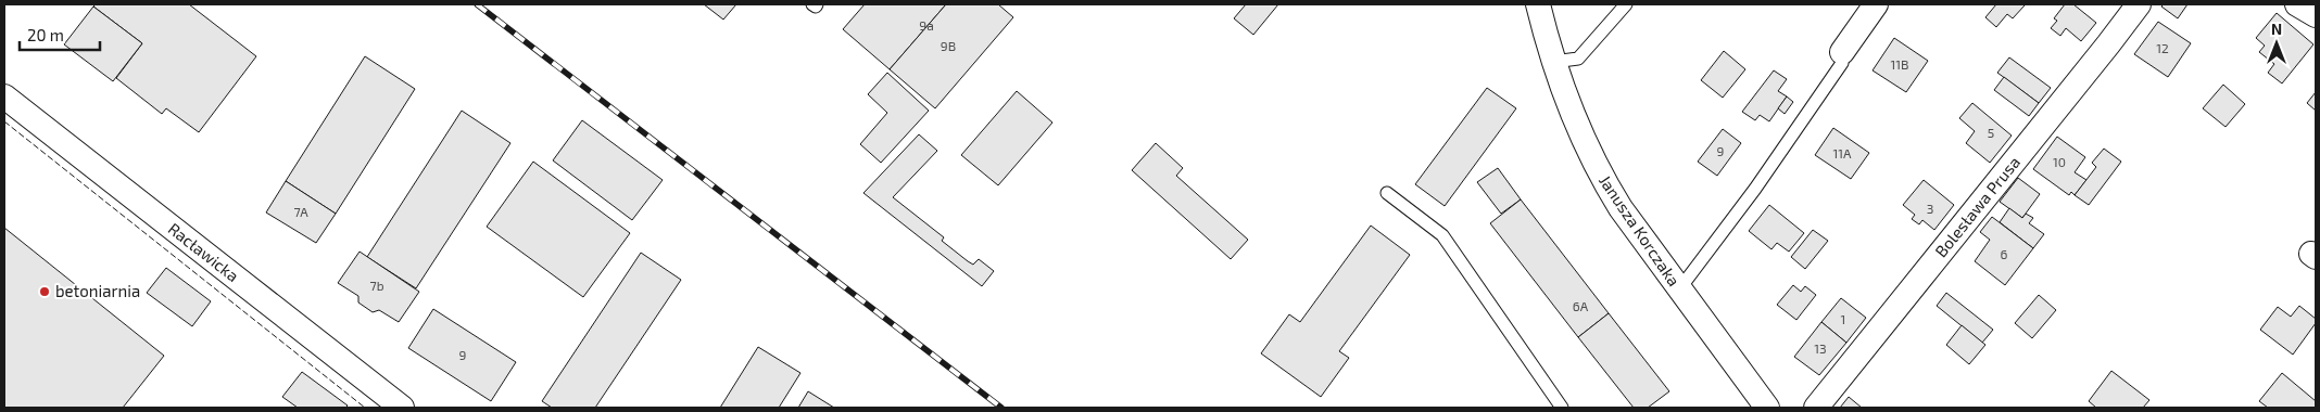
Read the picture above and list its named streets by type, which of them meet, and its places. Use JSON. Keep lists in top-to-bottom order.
{
  "streets": {
    "street": ["Bolesława Prusa", "Janusza Korczaka", "Racławicka"]
  },
  "places": ["betoniarnia"],
  "house_numbers": [
    "9a",
    "9B",
    "12",
    "11B",
    "5",
    "9",
    "11A",
    "10",
    "3",
    "7A",
    "6",
    "7b",
    "6A",
    "1",
    "13",
    "9"
  ],
  "scale_bar": "20 m",
  "north": "top"
}
